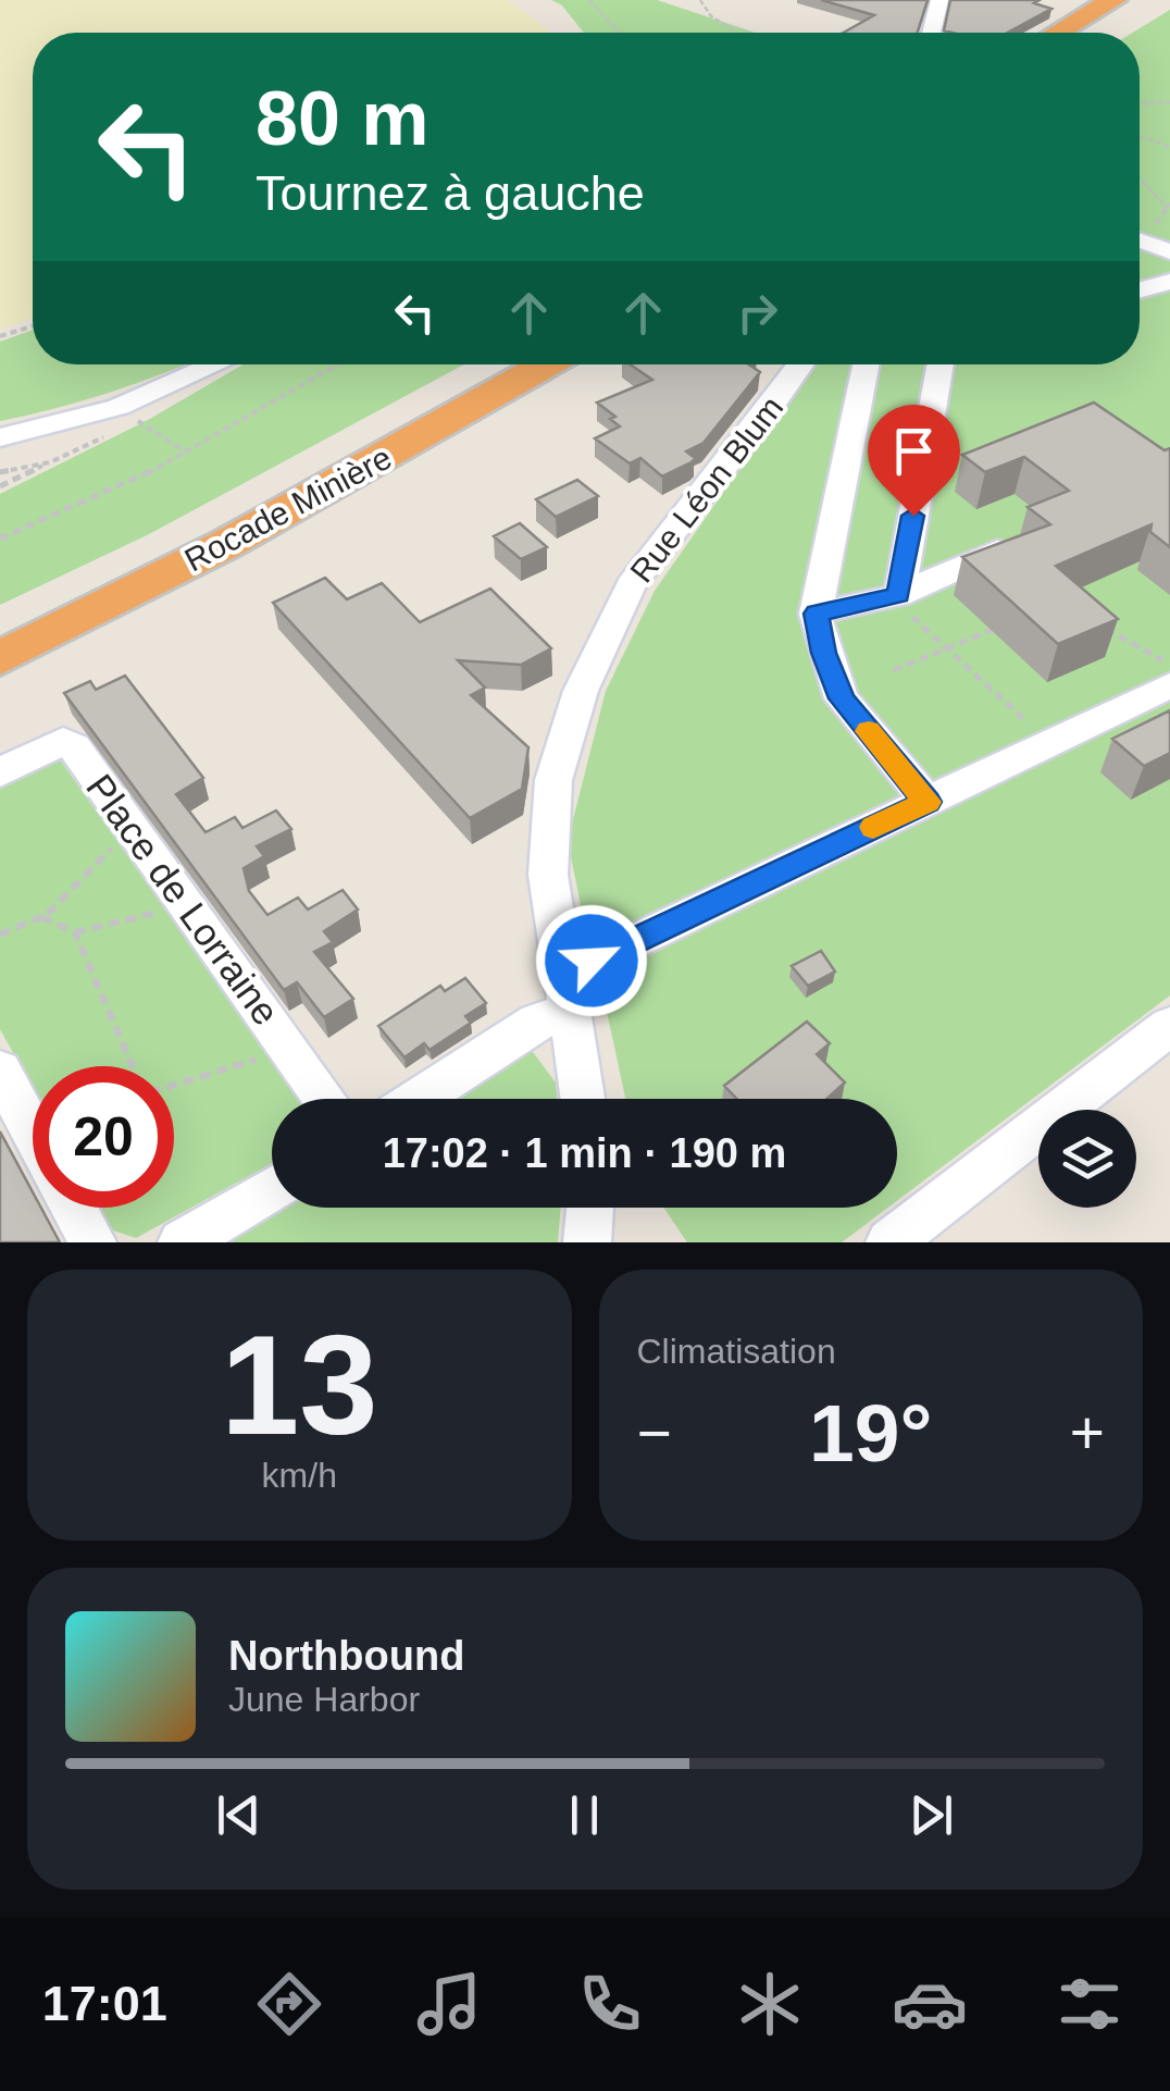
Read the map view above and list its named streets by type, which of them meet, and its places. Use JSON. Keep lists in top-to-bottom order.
{
  "streets": {
    "highway": ["Rocade Minière"],
    "street": ["Rue Léon Blum", "Place de Lorraine"]
  },
  "page": {
    "turn": ["80 m", "Tournez à gauche"],
    "limit": "20",
    "trip": "17:02 · 1 min · 190 m",
    "tile": [
      ["13", "km/h"],
      "Climatisation"
    ],
    "heat": ["−", "19°", "+"],
    "song": ["Northbound", "June Harbor"],
    "tabs": "17:01"
  }
}
